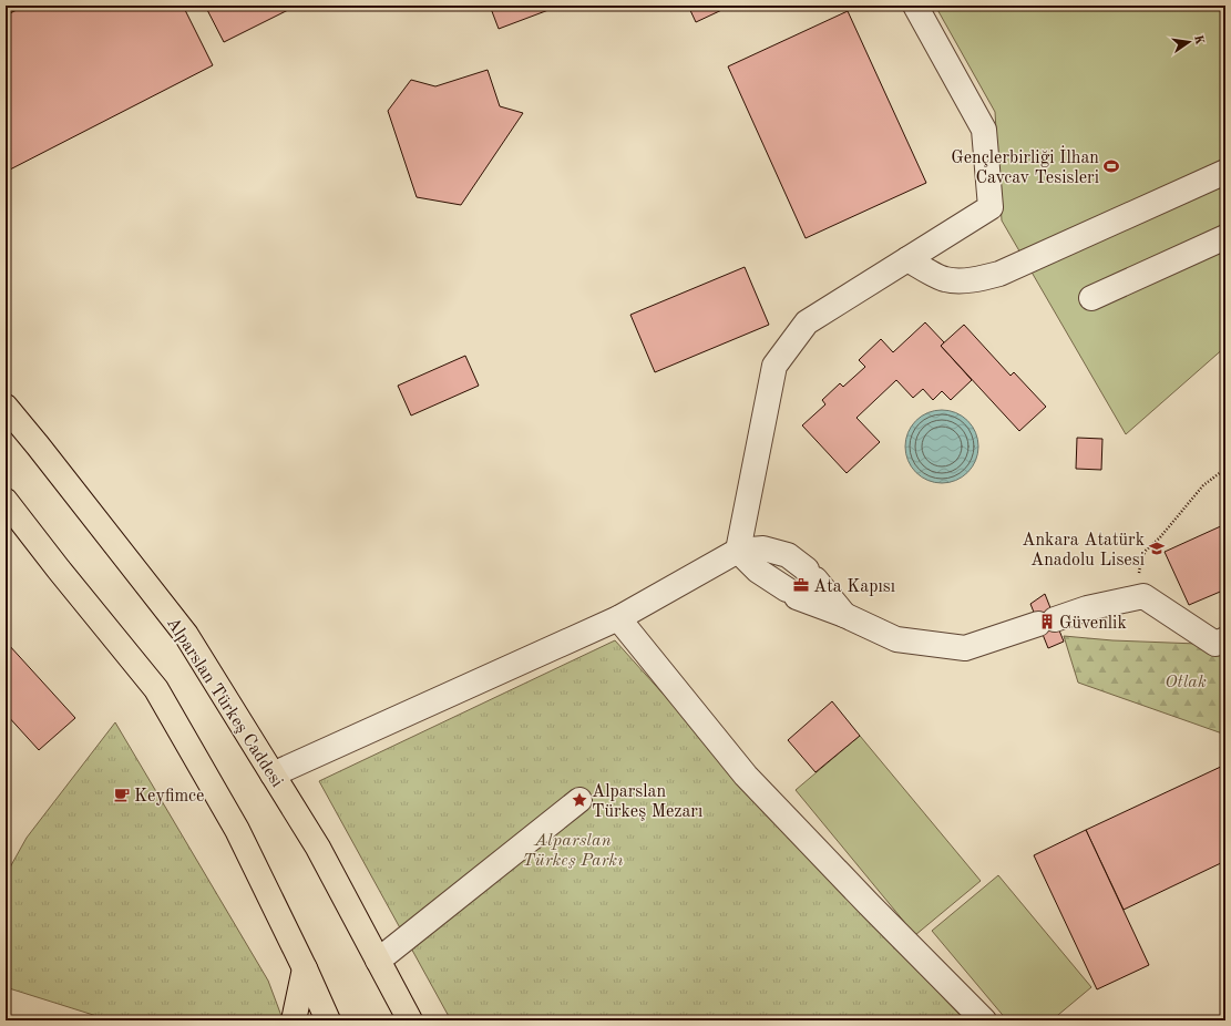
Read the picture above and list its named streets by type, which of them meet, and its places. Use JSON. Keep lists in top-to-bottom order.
{
  "streets": {
    "main road": ["Alparslan Türkeş Caddesi"]
  },
  "parks": ["Otlak", "Alparslan Türkeş Parkı"],
  "places": {
    "sports": ["Gençlerbirliği İlhan Cavcav Tesisleri"],
    "school or university": ["Ankara Atatürk Anadolu Lisesi"],
    "office": ["Ata Kapısı"],
    "building": ["Güvenlik"],
    "cafe": ["Keyfimce"],
    "place": ["Alparslan Türkeş Mezarı"]
  },
  "north": "right"
}
